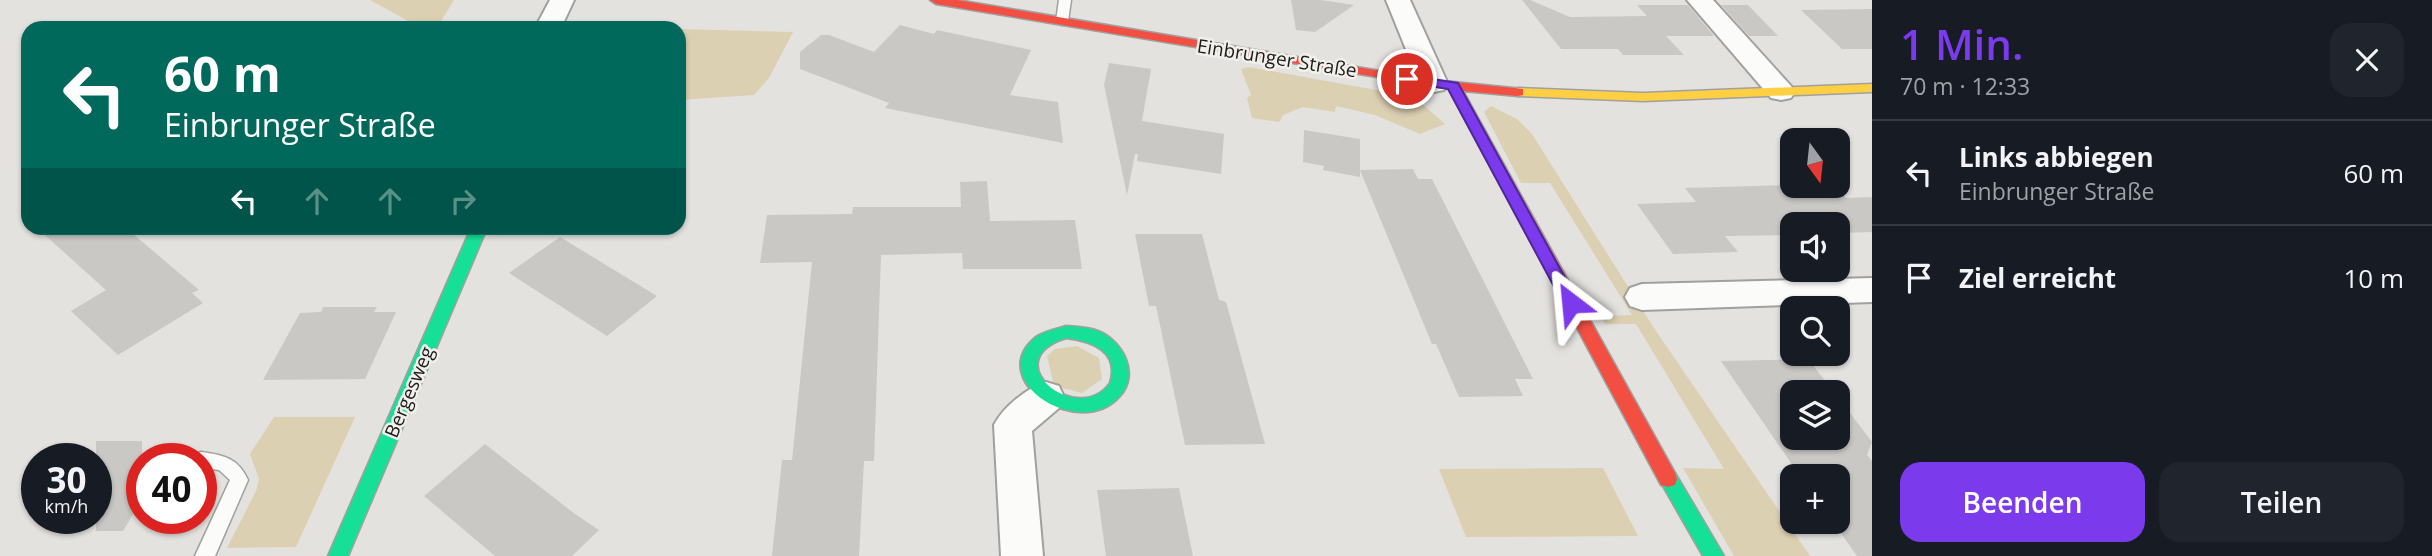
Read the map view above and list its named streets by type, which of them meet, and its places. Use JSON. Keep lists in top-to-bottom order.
{
  "streets": {
    "street": ["Einbrunger Straße", "Bergesweg"]
  },
  "north": "bottom",
  "page": {
    "heading": ["1 Min.", "70 m · 12:33"],
    "turn": ["60 m", "Einbrunger Straße"],
    "list": [
      {
        "name": "Links abbiegen",
        "note": "Einbrunger Straße",
        "value": "60 m"
      },
      {
        "name": "Ziel erreicht",
        "value": "10 m"
      }
    ],
    "map_buttons": "+",
    "speed": "30 km/h",
    "limit": "40",
    "buttons": ["Beenden", "Teilen"]
  }
}
